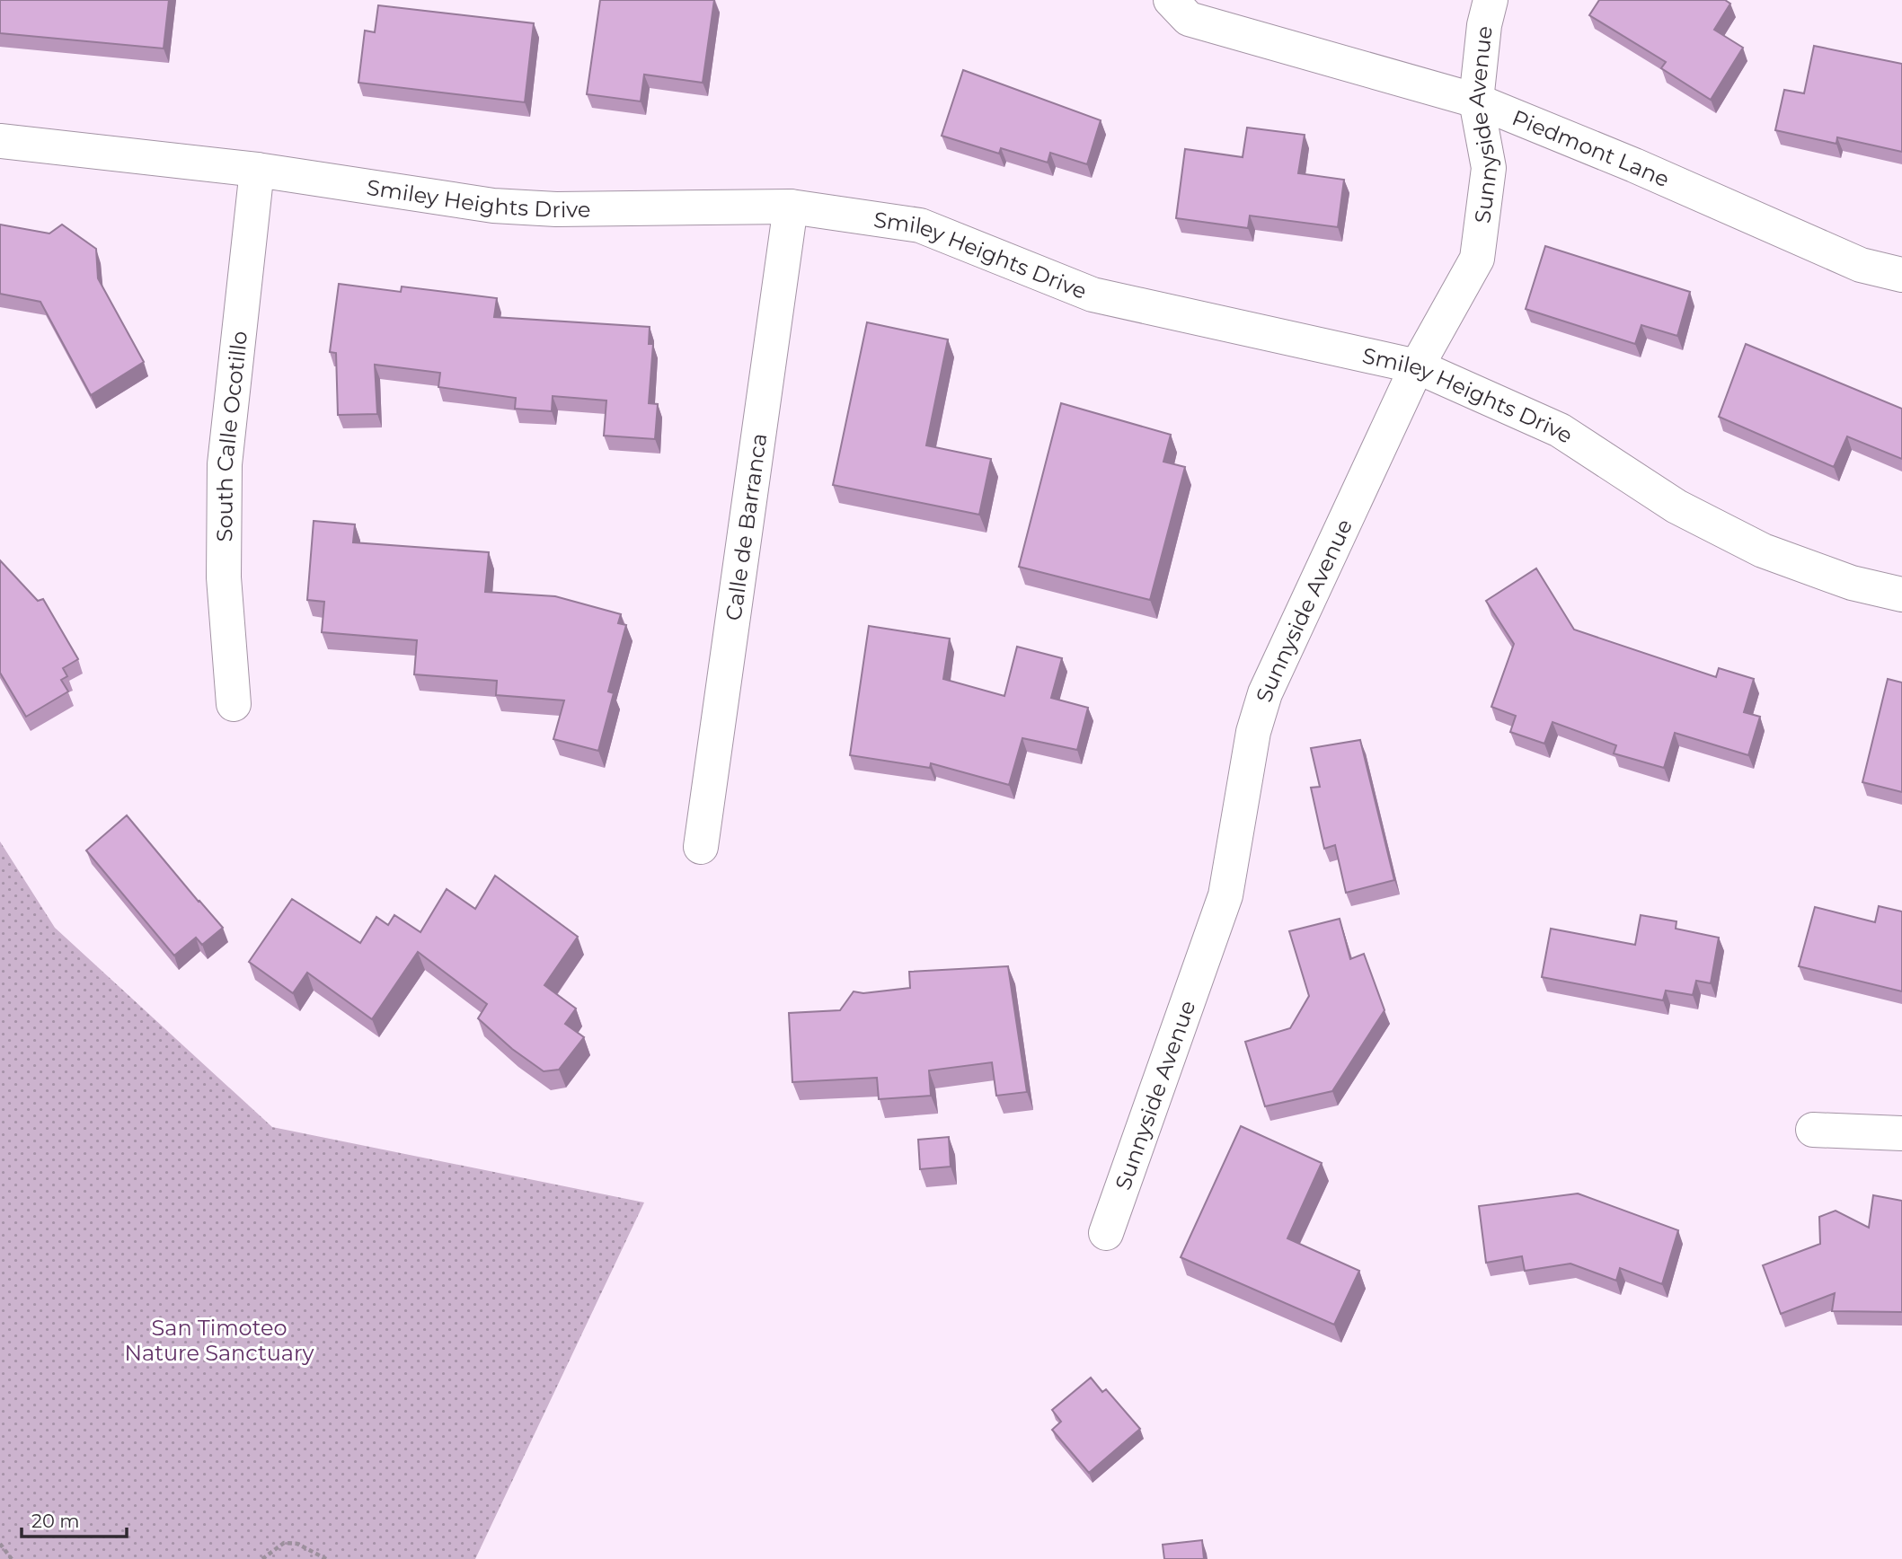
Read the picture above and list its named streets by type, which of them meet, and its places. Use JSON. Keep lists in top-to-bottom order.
{
  "streets": {
    "street": [
      "Sunnyside Avenue",
      "Piedmont Lane",
      "Smiley Heights Drive",
      "South Calle Ocotillo",
      "Calle de Barranca"
    ]
  },
  "crossings": [
    ["Sunnyside Avenue", "Piedmont Lane"],
    ["Sunnyside Avenue", "Smiley Heights Drive"],
    ["Smiley Heights Drive", "South Calle Ocotillo"],
    ["Smiley Heights Drive", "Calle de Barranca"]
  ],
  "parks": ["San Timoteo Nature Sanctuary"],
  "scale_bar": "20 m"
}
